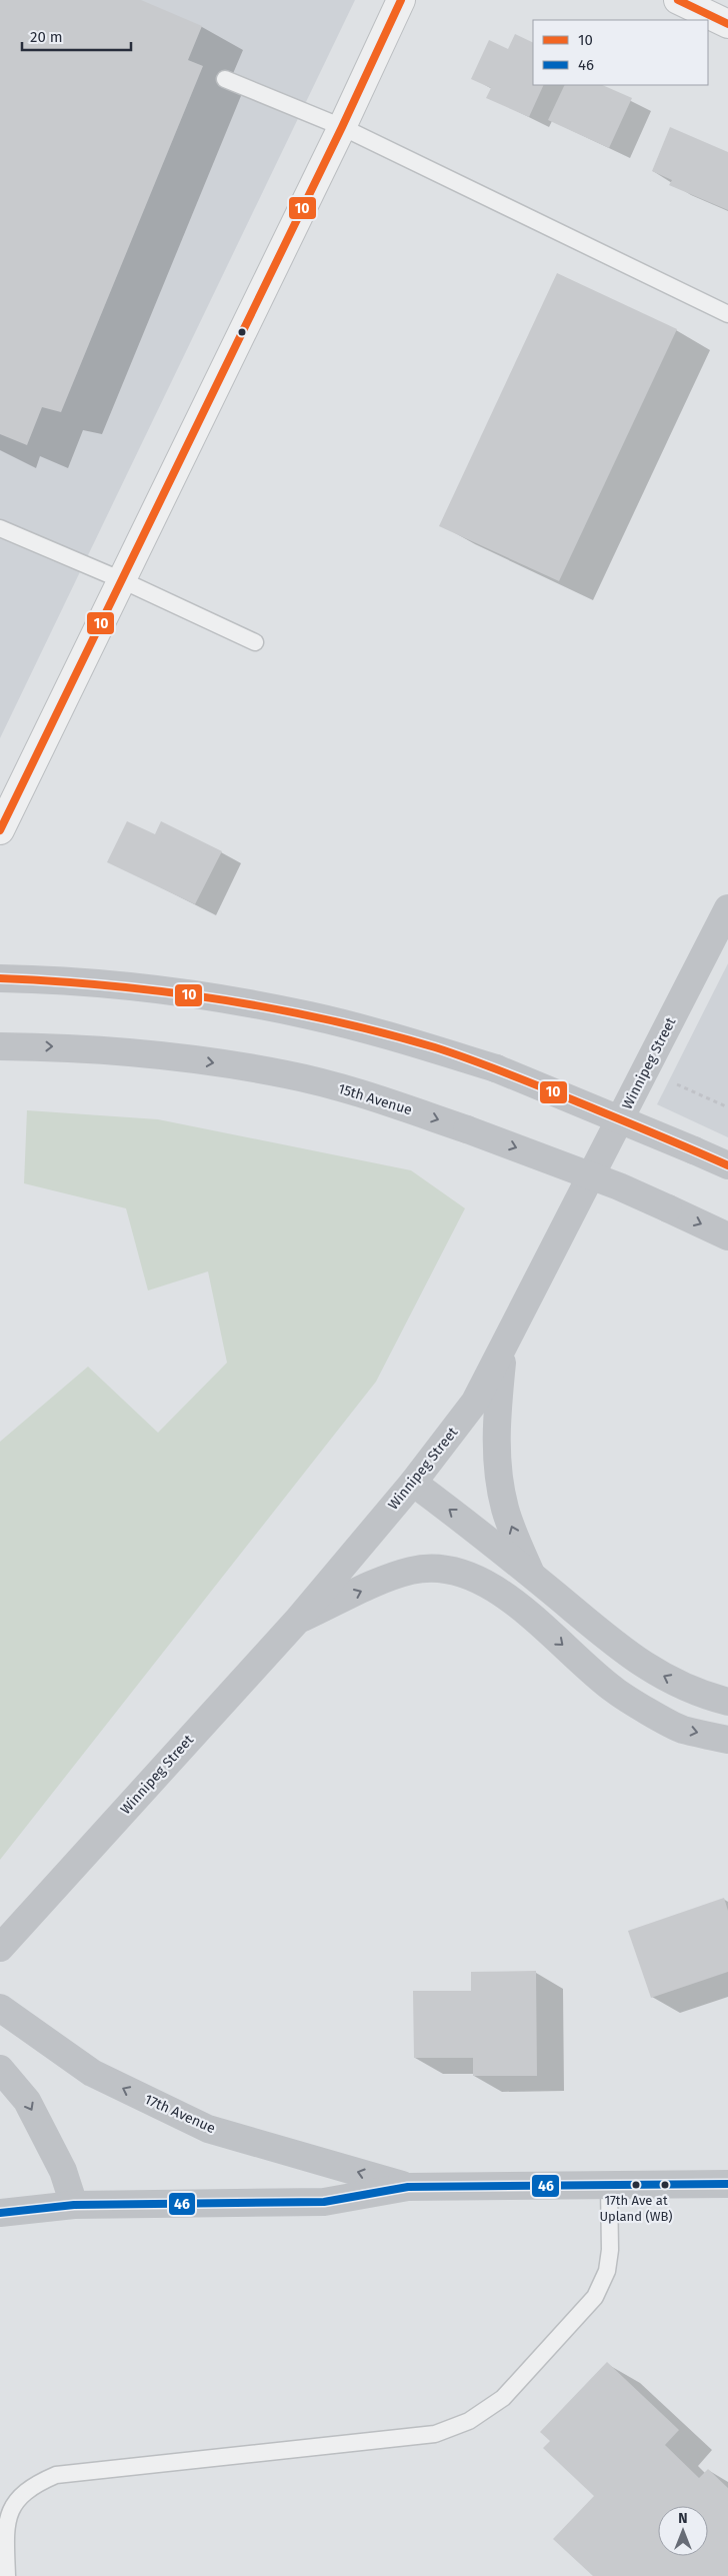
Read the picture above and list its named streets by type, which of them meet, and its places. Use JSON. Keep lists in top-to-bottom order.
{
  "streets": {
    "main road": ["Winnipeg Street", "15th Avenue", "17th Avenue"]
  },
  "one_way": ["17th Avenue"],
  "places": ["17th Ave at Upland (WB)"],
  "lines": ["transit line 10", "transit line 46"],
  "legend": ["10", "46"],
  "scale_bar": "20 m",
  "north": "top"
}
